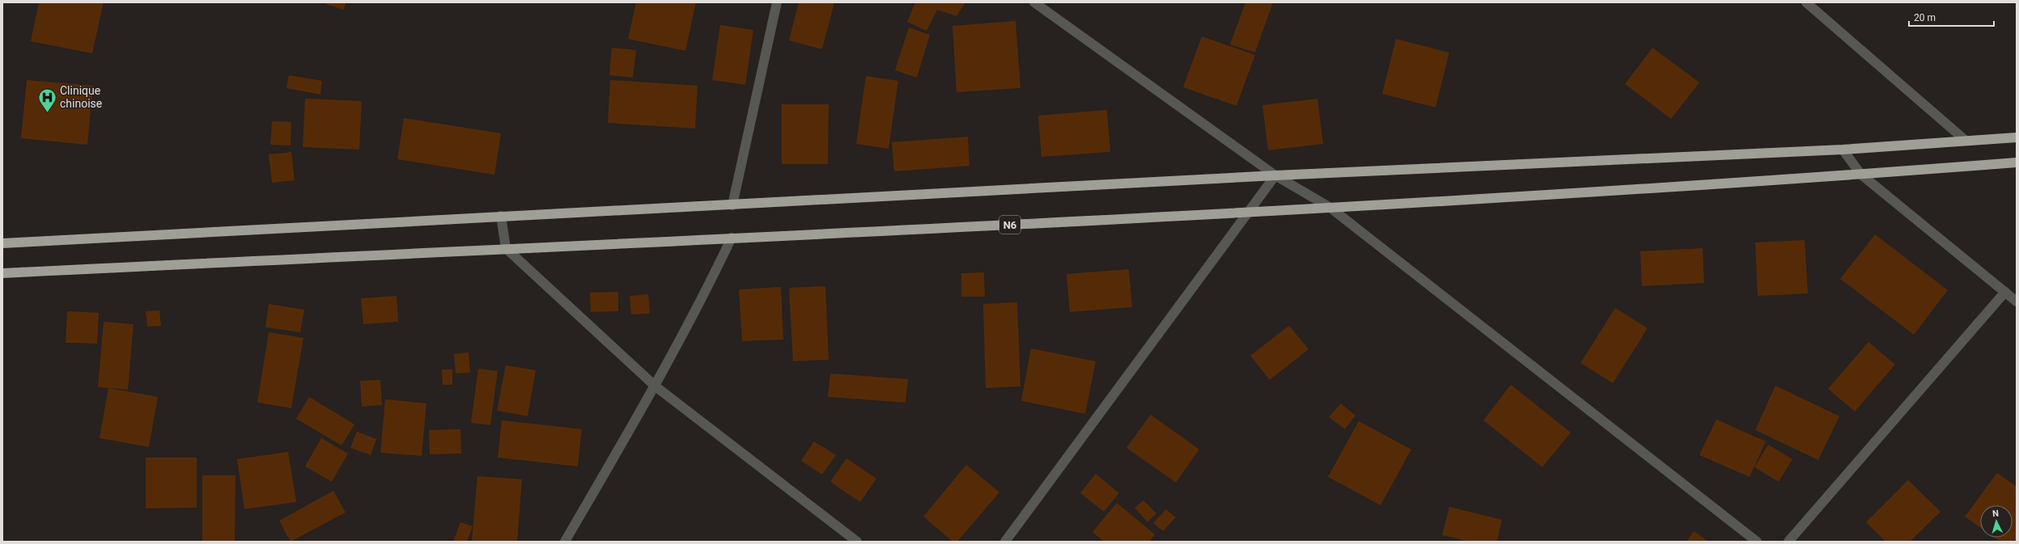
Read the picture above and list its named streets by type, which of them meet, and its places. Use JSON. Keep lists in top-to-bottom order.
{
  "streets": {
    "highway": ["N6"]
  },
  "places": {
    "hospital": ["Clinique chinoise"]
  },
  "scale_bar": "20 m",
  "north": "top"
}
